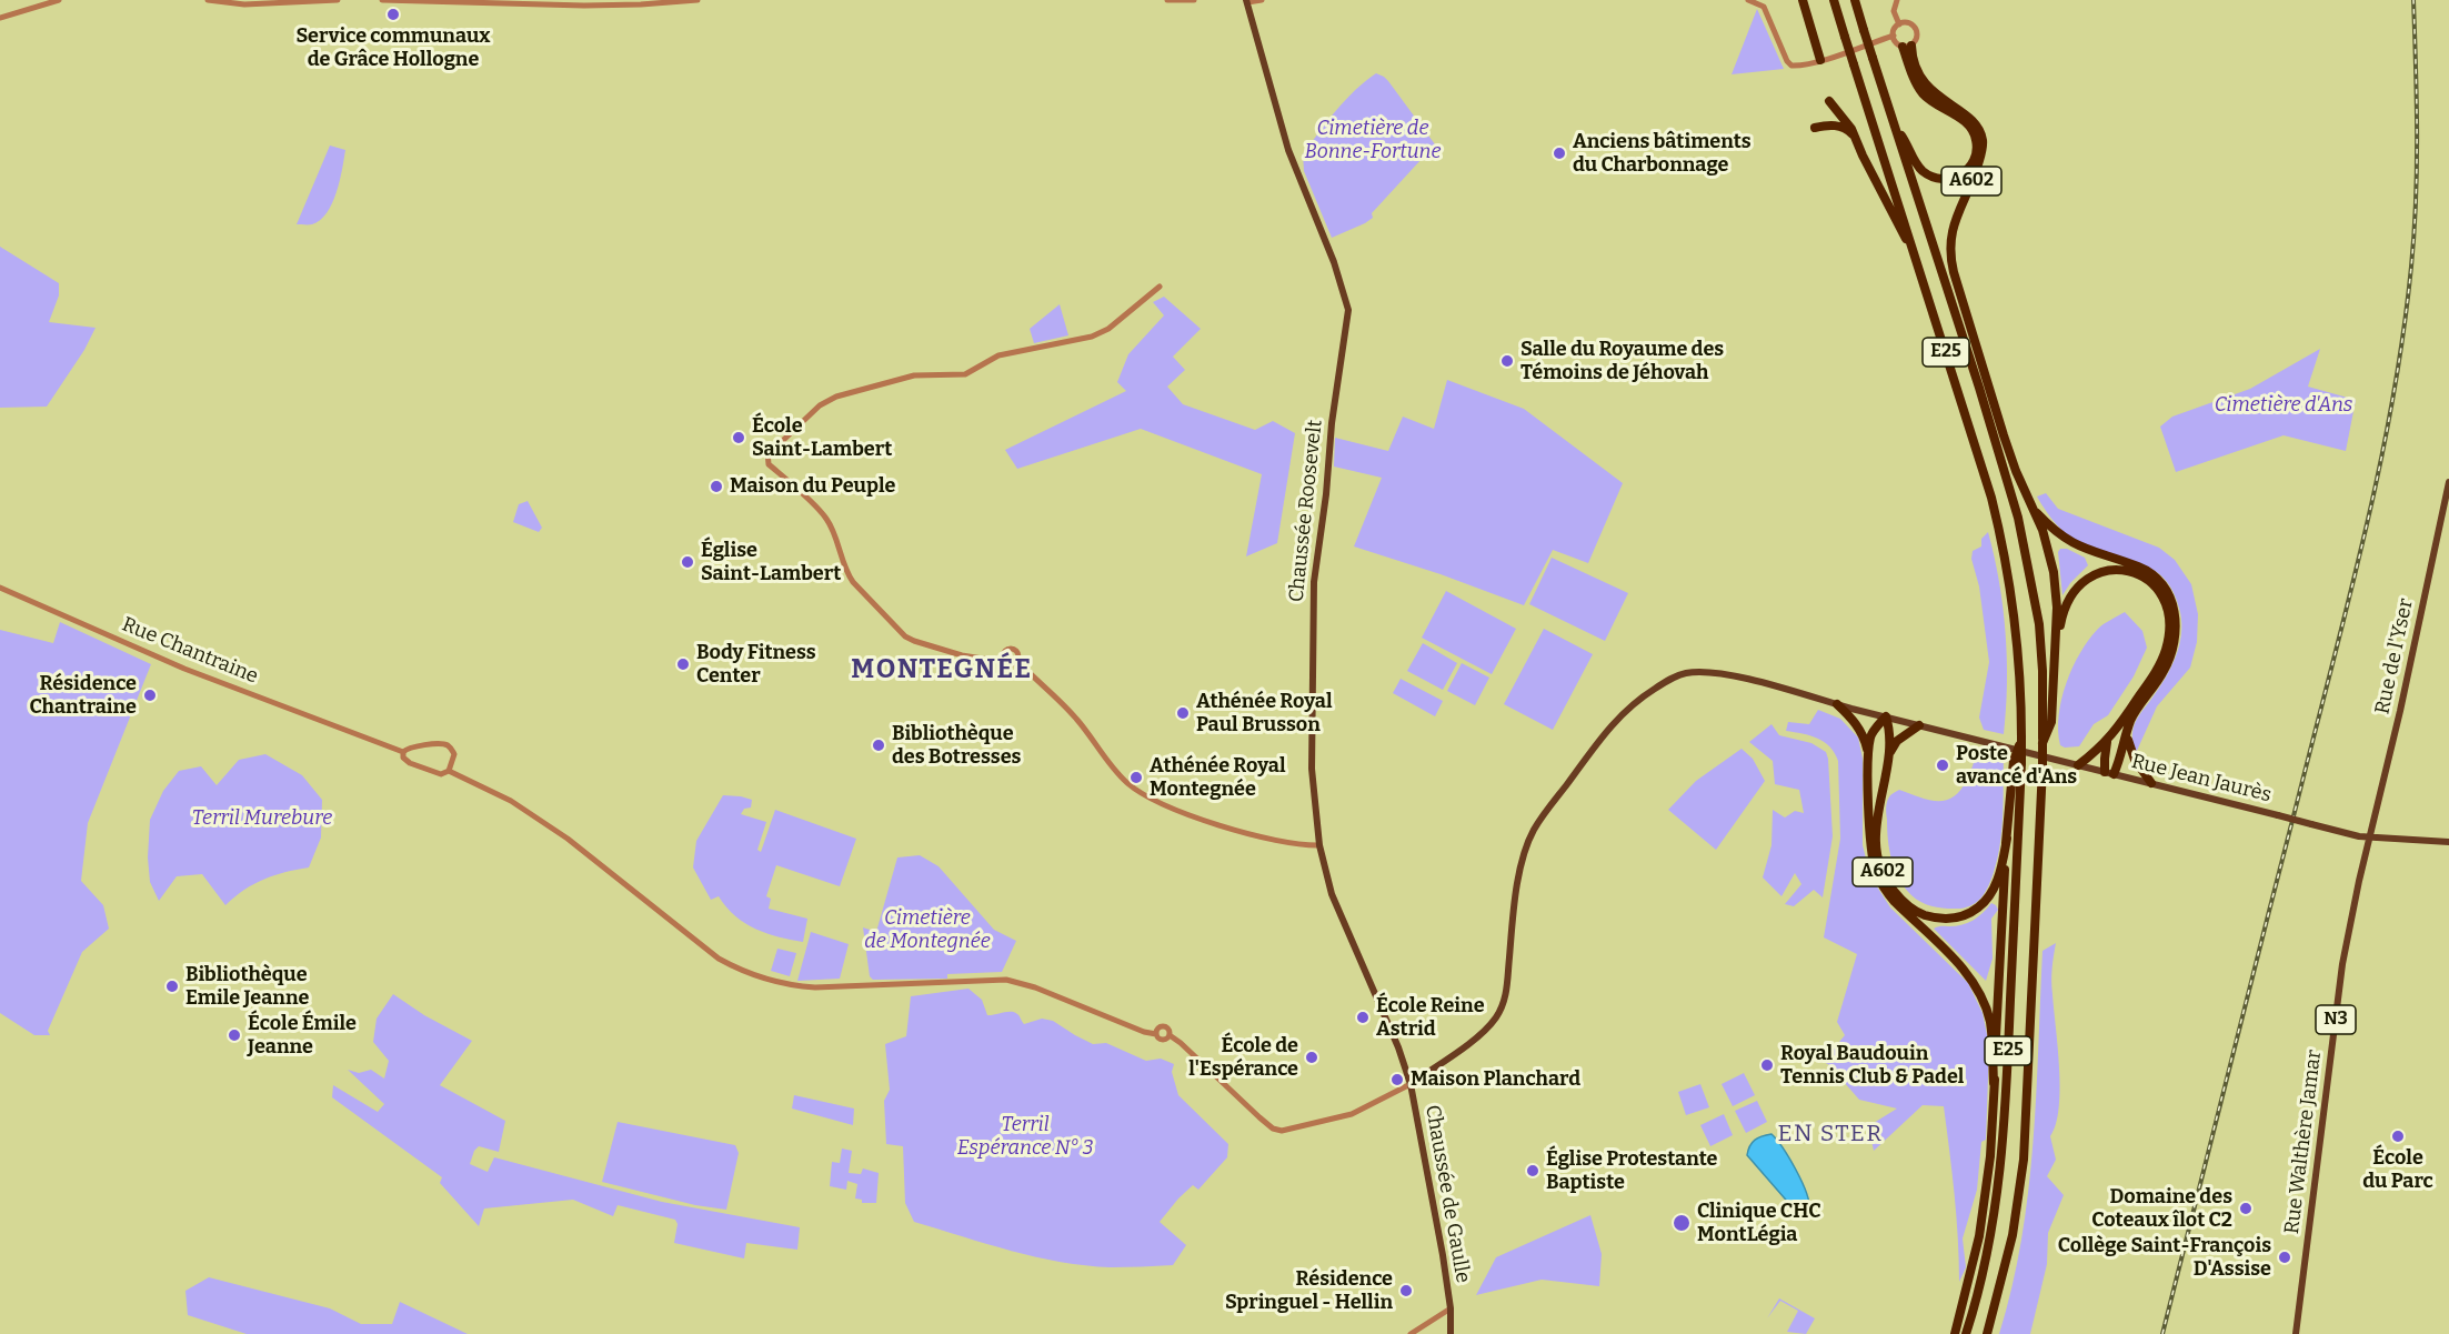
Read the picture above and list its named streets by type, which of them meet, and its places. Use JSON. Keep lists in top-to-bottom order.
{
  "streets": {
    "highway": ["A602", "E25"],
    "main road": [
      "Chaussée Roosevelt",
      "Rue de l'Yser",
      "Rue Jean Jaurès",
      "N3",
      "Rue Walthère Jamar",
      "Chaussée de Gaulle"
    ],
    "street": ["Rue Chantraine"]
  },
  "crossings": [
    ["A602", "E25"],
    ["A602", "Rue Jean Jaurès"],
    ["Chaussée Roosevelt", "Chaussée de Gaulle"],
    ["Rue de l'Yser", "Rue Jean Jaurès"],
    ["Rue de l'Yser", "Rue Walthère Jamar"],
    ["Rue Jean Jaurès", "Rue Walthère Jamar"],
    ["Rue Jean Jaurès", "Chaussée de Gaulle"]
  ],
  "districts": ["MONTEGNÉE", "EN STER"],
  "parks": [
    "Cimetière de Bonne-Fortune",
    "Cimetière d'Ans",
    "Terril Murebure",
    "Cimetière de Montegnée",
    "Terril Espérance N° 3"
  ],
  "places": [
    "Service communaux de Grâce Hollogne",
    "Anciens bâtiments du Charbonnage",
    "Salle du Royaume des Témoins de Jéhovah",
    "École Saint-Lambert",
    "Maison du Peuple",
    "Église Saint-Lambert",
    "Body Fitness Center",
    "Résidence Chantraine",
    "Athénée Royal Paul Brusson",
    "Bibliothèque des Botresses",
    "Poste avancé d'Ans",
    "Athénée Royal Montegnée",
    "Bibliothèque Emile Jeanne",
    "École Reine Astrid",
    "École Émile Jeanne",
    "École de l'Espérance",
    "Royal Baudouin Tennis Club & Padel",
    "Maison Planchard",
    "École du Parc",
    "Église Protestante Baptiste",
    "Domaine des Coteaux îlot C2",
    "Clinique CHC MontLégia",
    "Collège Saint-François D'Assise",
    "Résidence Springuel - Hellin"
  ]
}
